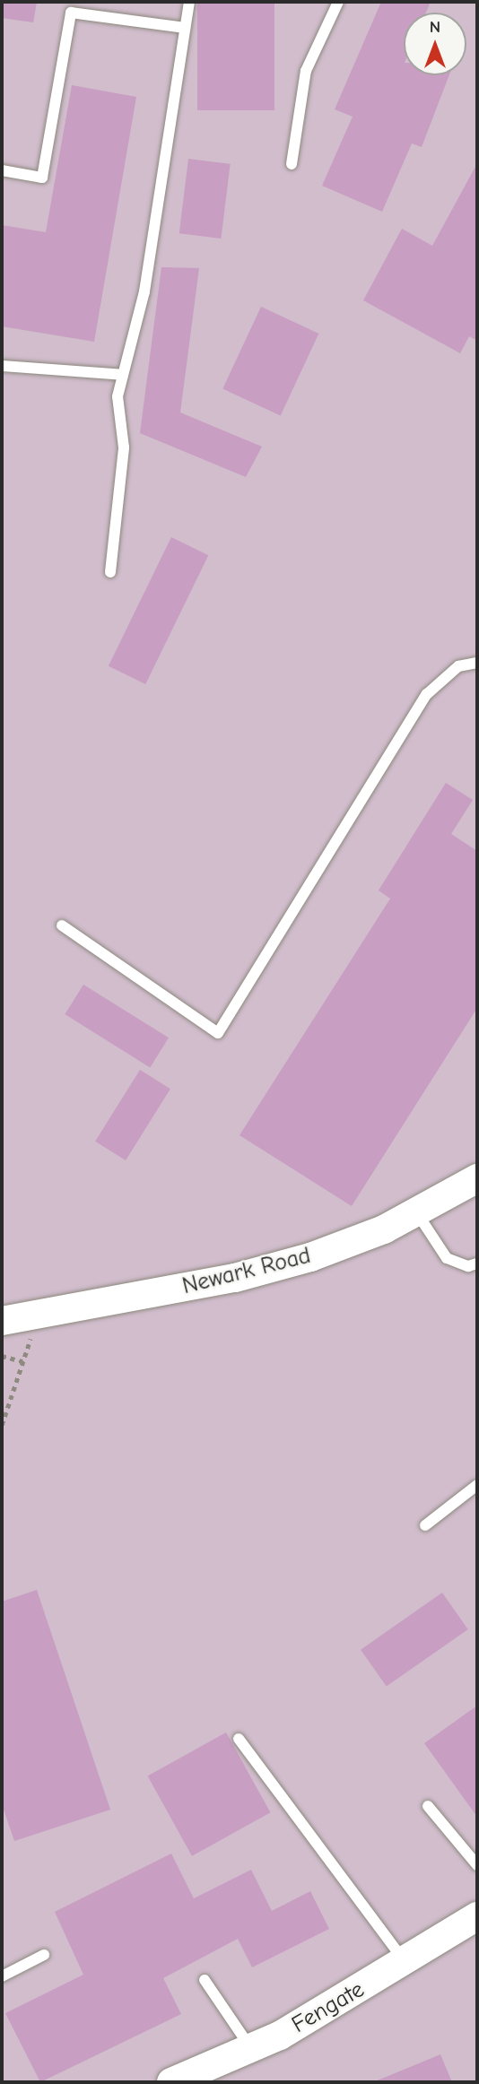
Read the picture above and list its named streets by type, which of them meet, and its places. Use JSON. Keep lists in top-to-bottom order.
{
  "streets": {
    "street": ["Newark Road", "Fengate"]
  },
  "north": "top"
}
